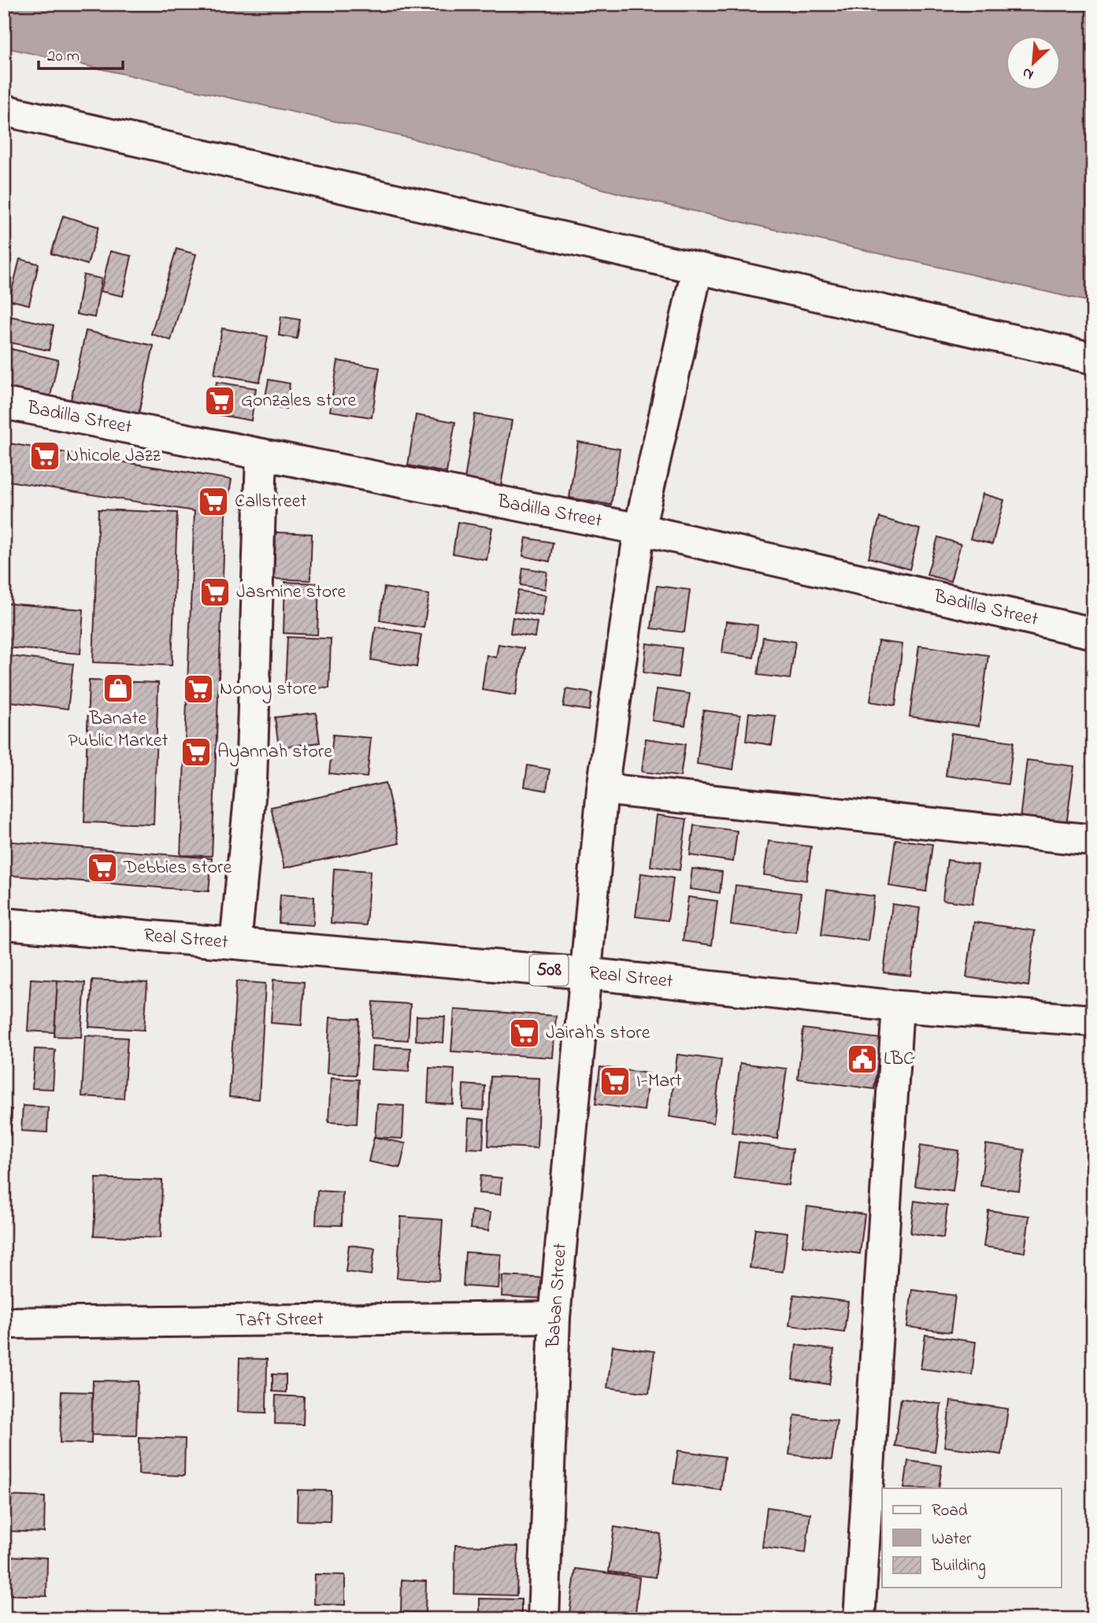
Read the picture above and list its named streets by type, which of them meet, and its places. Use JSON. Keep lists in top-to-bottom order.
{
  "streets": {
    "street": [
      "Badilla Street",
      "Real Street",
      "508",
      "Baban Street",
      "Taft Street"
    ]
  },
  "crossings": [
    ["Badilla Street", "Baban Street"],
    ["Real Street", "Baban Street"],
    ["Baban Street", "Taft Street"]
  ],
  "places": {
    "supermarket": [
      "Gonzales store",
      "Nhicole Jazz",
      "Callstreet",
      "Jasmine store",
      "Nonoy store",
      "Ayannah store",
      "Debbies store",
      "Jairah's store",
      "I-Mart"
    ],
    "shop": ["Banate Public Market"],
    "public building": ["LBC"]
  },
  "legend": ["Road", "Water", "Building"],
  "scale_bar": "20 m",
  "north": "bottom left"
}
